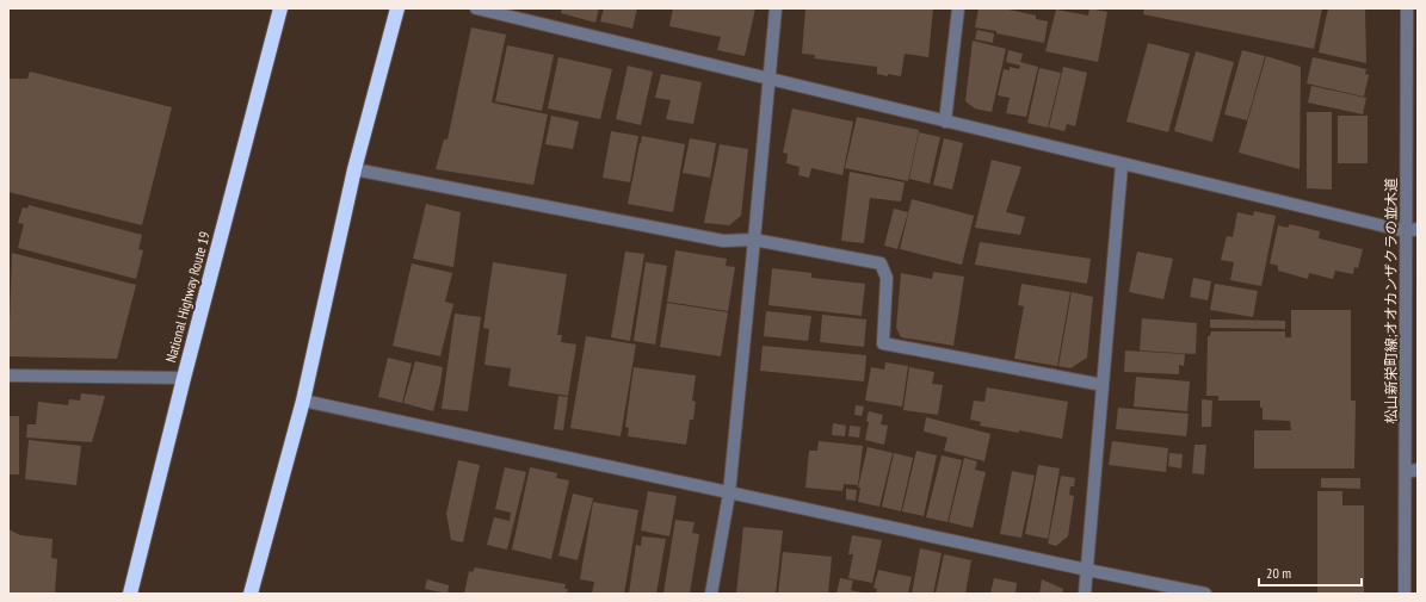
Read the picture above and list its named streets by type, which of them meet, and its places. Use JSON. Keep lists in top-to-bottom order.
{
  "streets": {
    "highway": ["National Highway Route 19"],
    "street": ["松山新栄町線;オオカンザクラの並木道"]
  },
  "scale_bar": "20 m"
}
